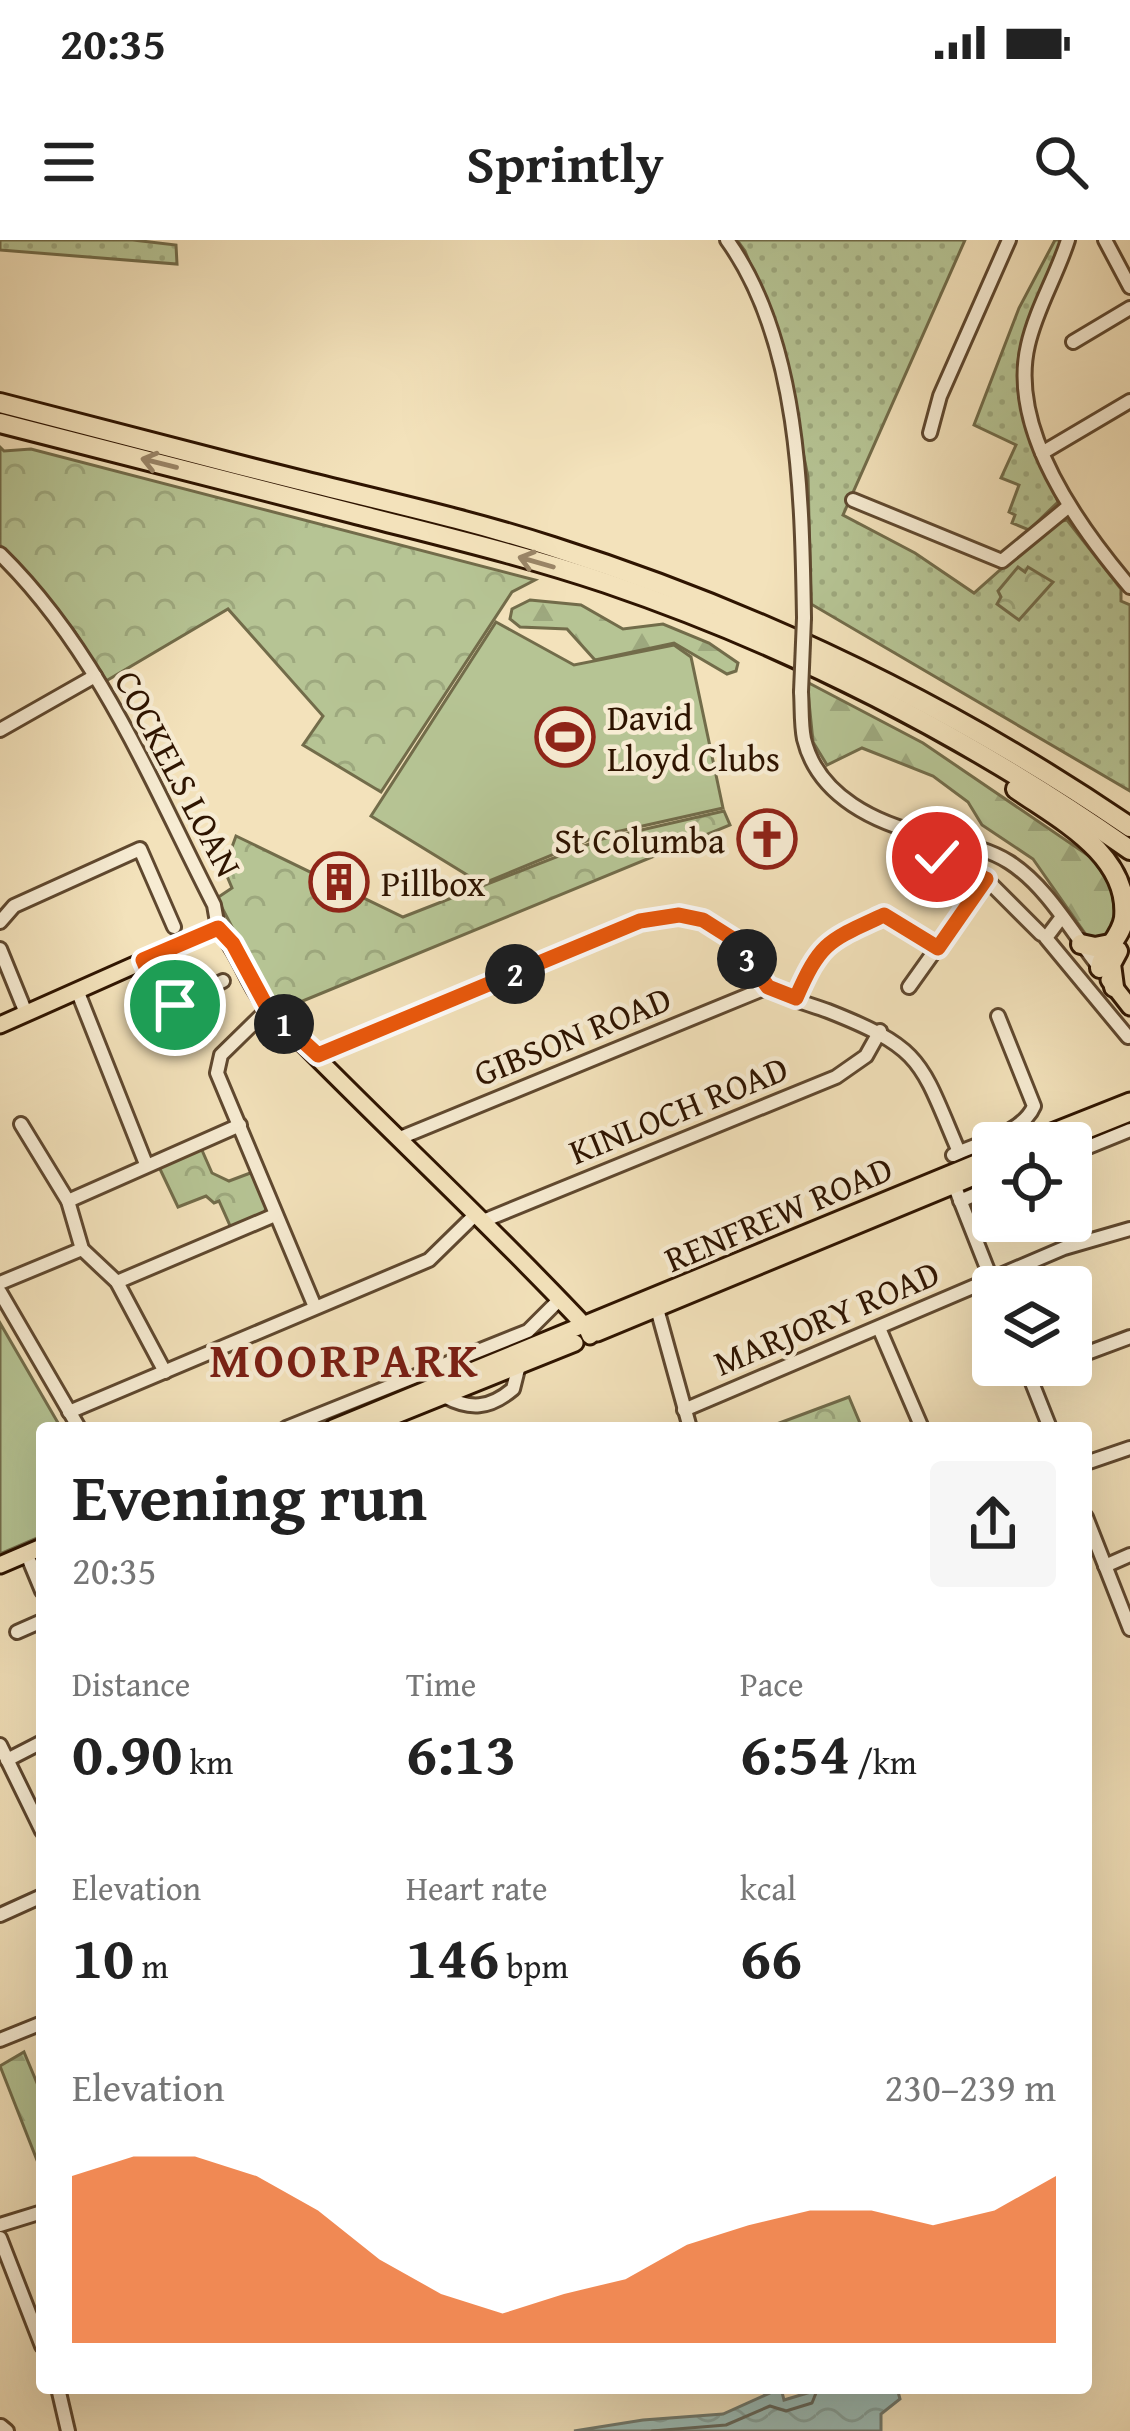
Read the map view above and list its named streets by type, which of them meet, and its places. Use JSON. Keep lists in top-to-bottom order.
{
  "streets": {
    "main road": ["COCKELS LOAN", "RENFREW ROAD"],
    "street": ["GIBSON ROAD", "KINLOCH ROAD", "MARJORY ROAD"]
  },
  "crossings": [
    ["COCKELS LOAN", "GIBSON ROAD"],
    ["COCKELS LOAN", "KINLOCH ROAD"],
    ["COCKELS LOAN", "RENFREW ROAD"]
  ],
  "districts": ["MOORPARK"],
  "places": {
    "sports": ["David Lloyd Clubs"],
    "church": ["St Columba"],
    "building": ["Pillbox"]
  },
  "page": {
    "status": "20:35",
    "header": "Sprintly",
    "pins": ["3", "2", "1"],
    "heading": ["Evening run", "20:35"],
    "stats": [
      ["Distance", "0.90 km"],
      ["Time", "6:13"],
      ["Pace", "6:54 /km"],
      ["Elevation", "10 m"],
      ["Heart rate", "146 bpm"],
      ["kcal", "66"]
    ],
    "chart": ["Elevation", "230–239 m"]
  }
}
